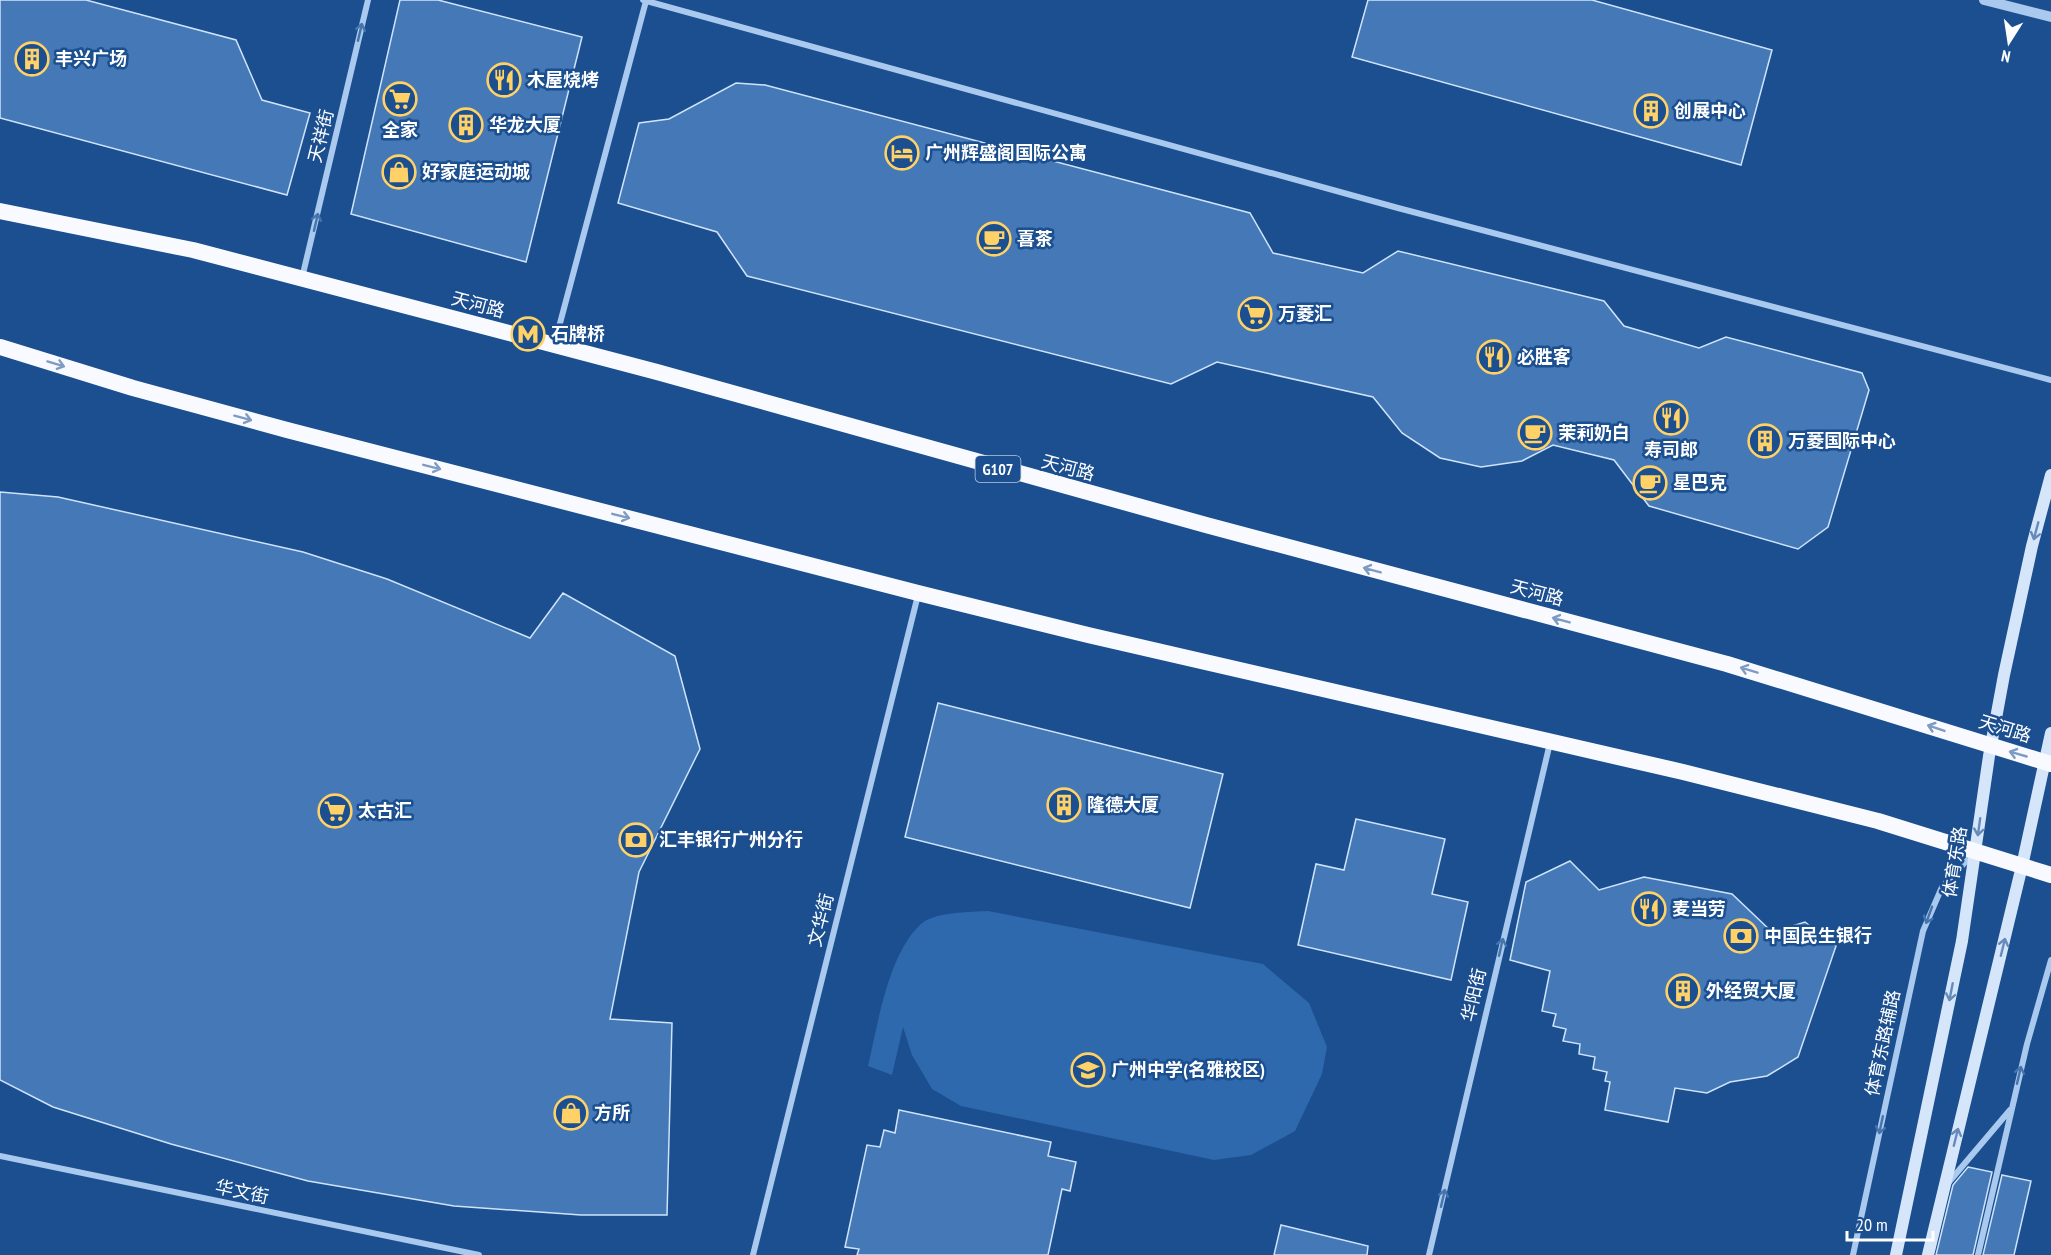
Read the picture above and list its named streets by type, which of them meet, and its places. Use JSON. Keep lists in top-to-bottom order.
{
  "streets": {
    "highway": ["天河路", "G107"],
    "main road": ["体育东路"],
    "street": [
      "天祥街",
      "文华街",
      "华阳街",
      "体育东路辅路",
      "华文街"
    ]
  },
  "crossings": [
    ["天祥街", "天河路"],
    ["天河路", "体育东路"],
    ["体育东路", "体育东路辅路"]
  ],
  "one_way": ["天祥街", "华阳街", "体育东路辅路"],
  "places": {
    "building": [
      "丰兴广场",
      "创展中心",
      "华龙大厦",
      "万菱国际中心",
      "隆德大厦",
      "外经贸大厦"
    ],
    "restaurant": [
      "木屋烧烤",
      "必胜客",
      "寿司郎",
      "麦当劳"
    ],
    "supermarket": ["全家", "万菱汇", "太古汇"],
    "hotel": ["广州辉盛阁国际公寓"],
    "shop": ["好家庭运动城", "方所"],
    "cafe": ["喜茶", "茉莉奶白", "星巴克"],
    "metro station": ["石牌桥"],
    "bank": ["汇丰银行广州分行", "中国民生银行"],
    "school or university": ["广州中学(名雅校区)"]
  },
  "scale_bar": "20 m",
  "north": "bottom"
}
